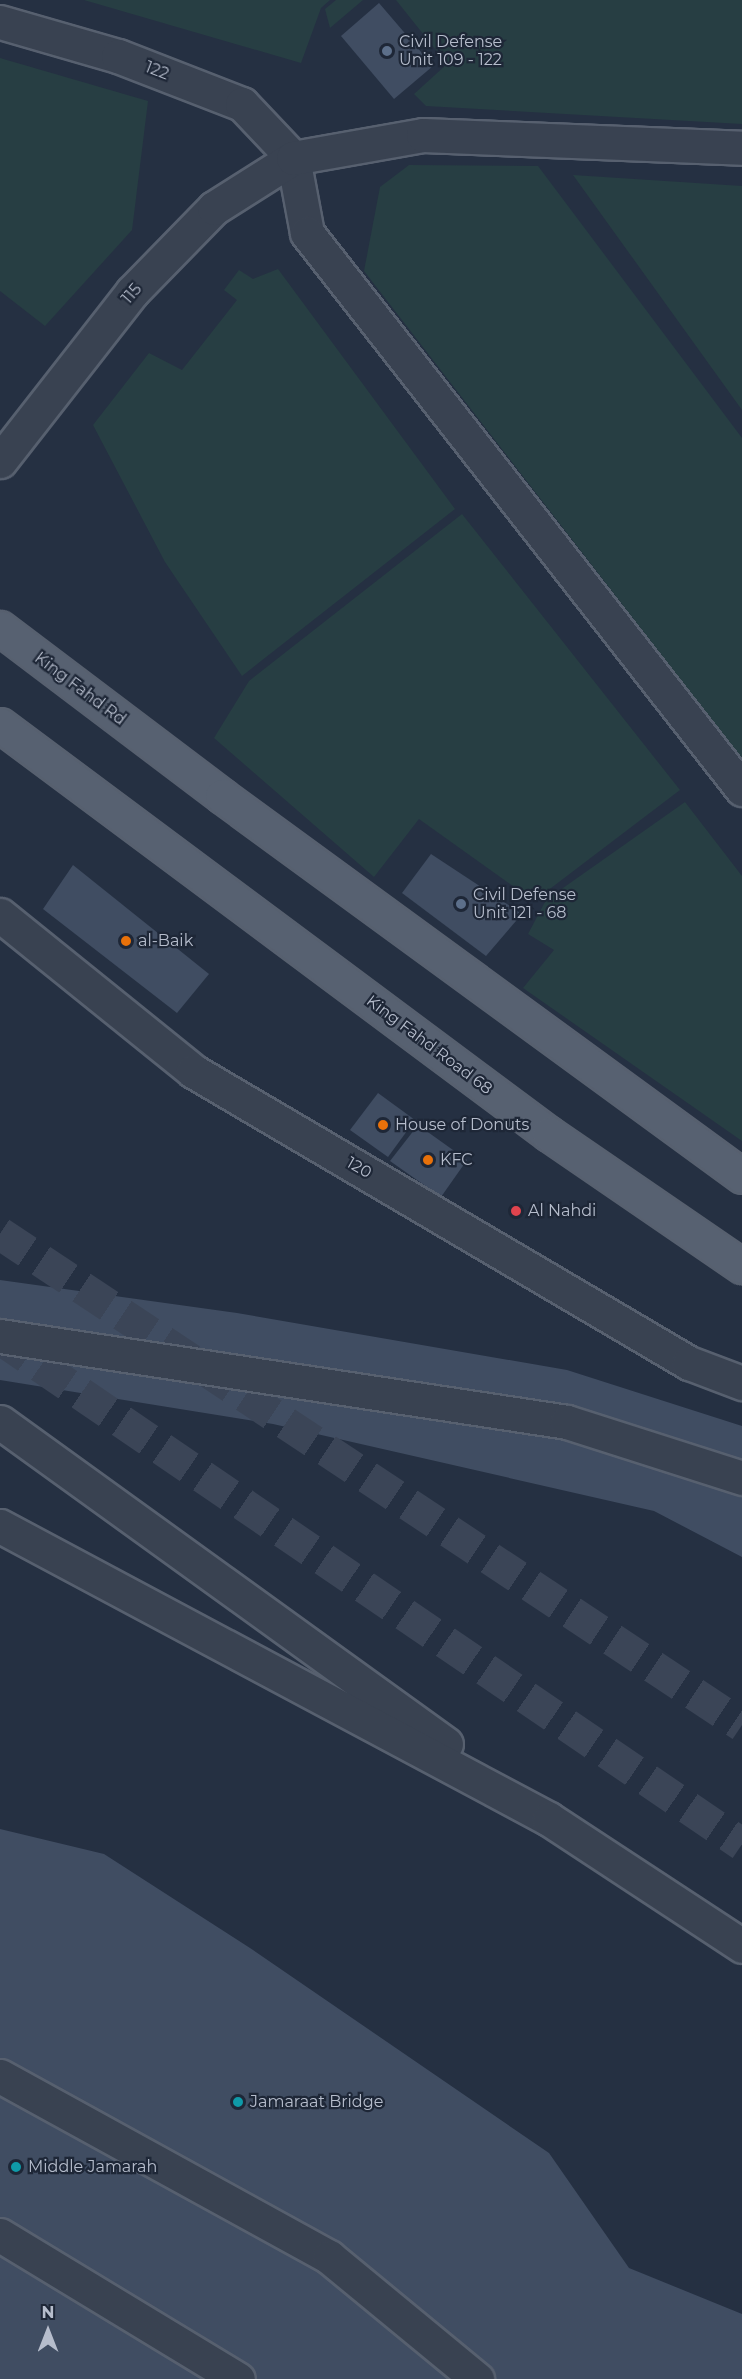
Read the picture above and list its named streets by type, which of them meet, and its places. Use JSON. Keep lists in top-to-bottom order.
{
  "streets": {
    "main road": ["King Fahd Rd", "King Fahd Road 68"],
    "street": ["122", "115", "120"]
  },
  "crossings": [
    ["122", "115"]
  ],
  "places": [
    "Civil Defense Unit 109 - 122",
    "Civil Defense Unit 121 - 68",
    "al-Baik",
    "House of Donuts",
    "KFC",
    "Al Nahdi",
    "Jamaraat Bridge",
    "Middle Jamarah"
  ],
  "north": "top"
}
